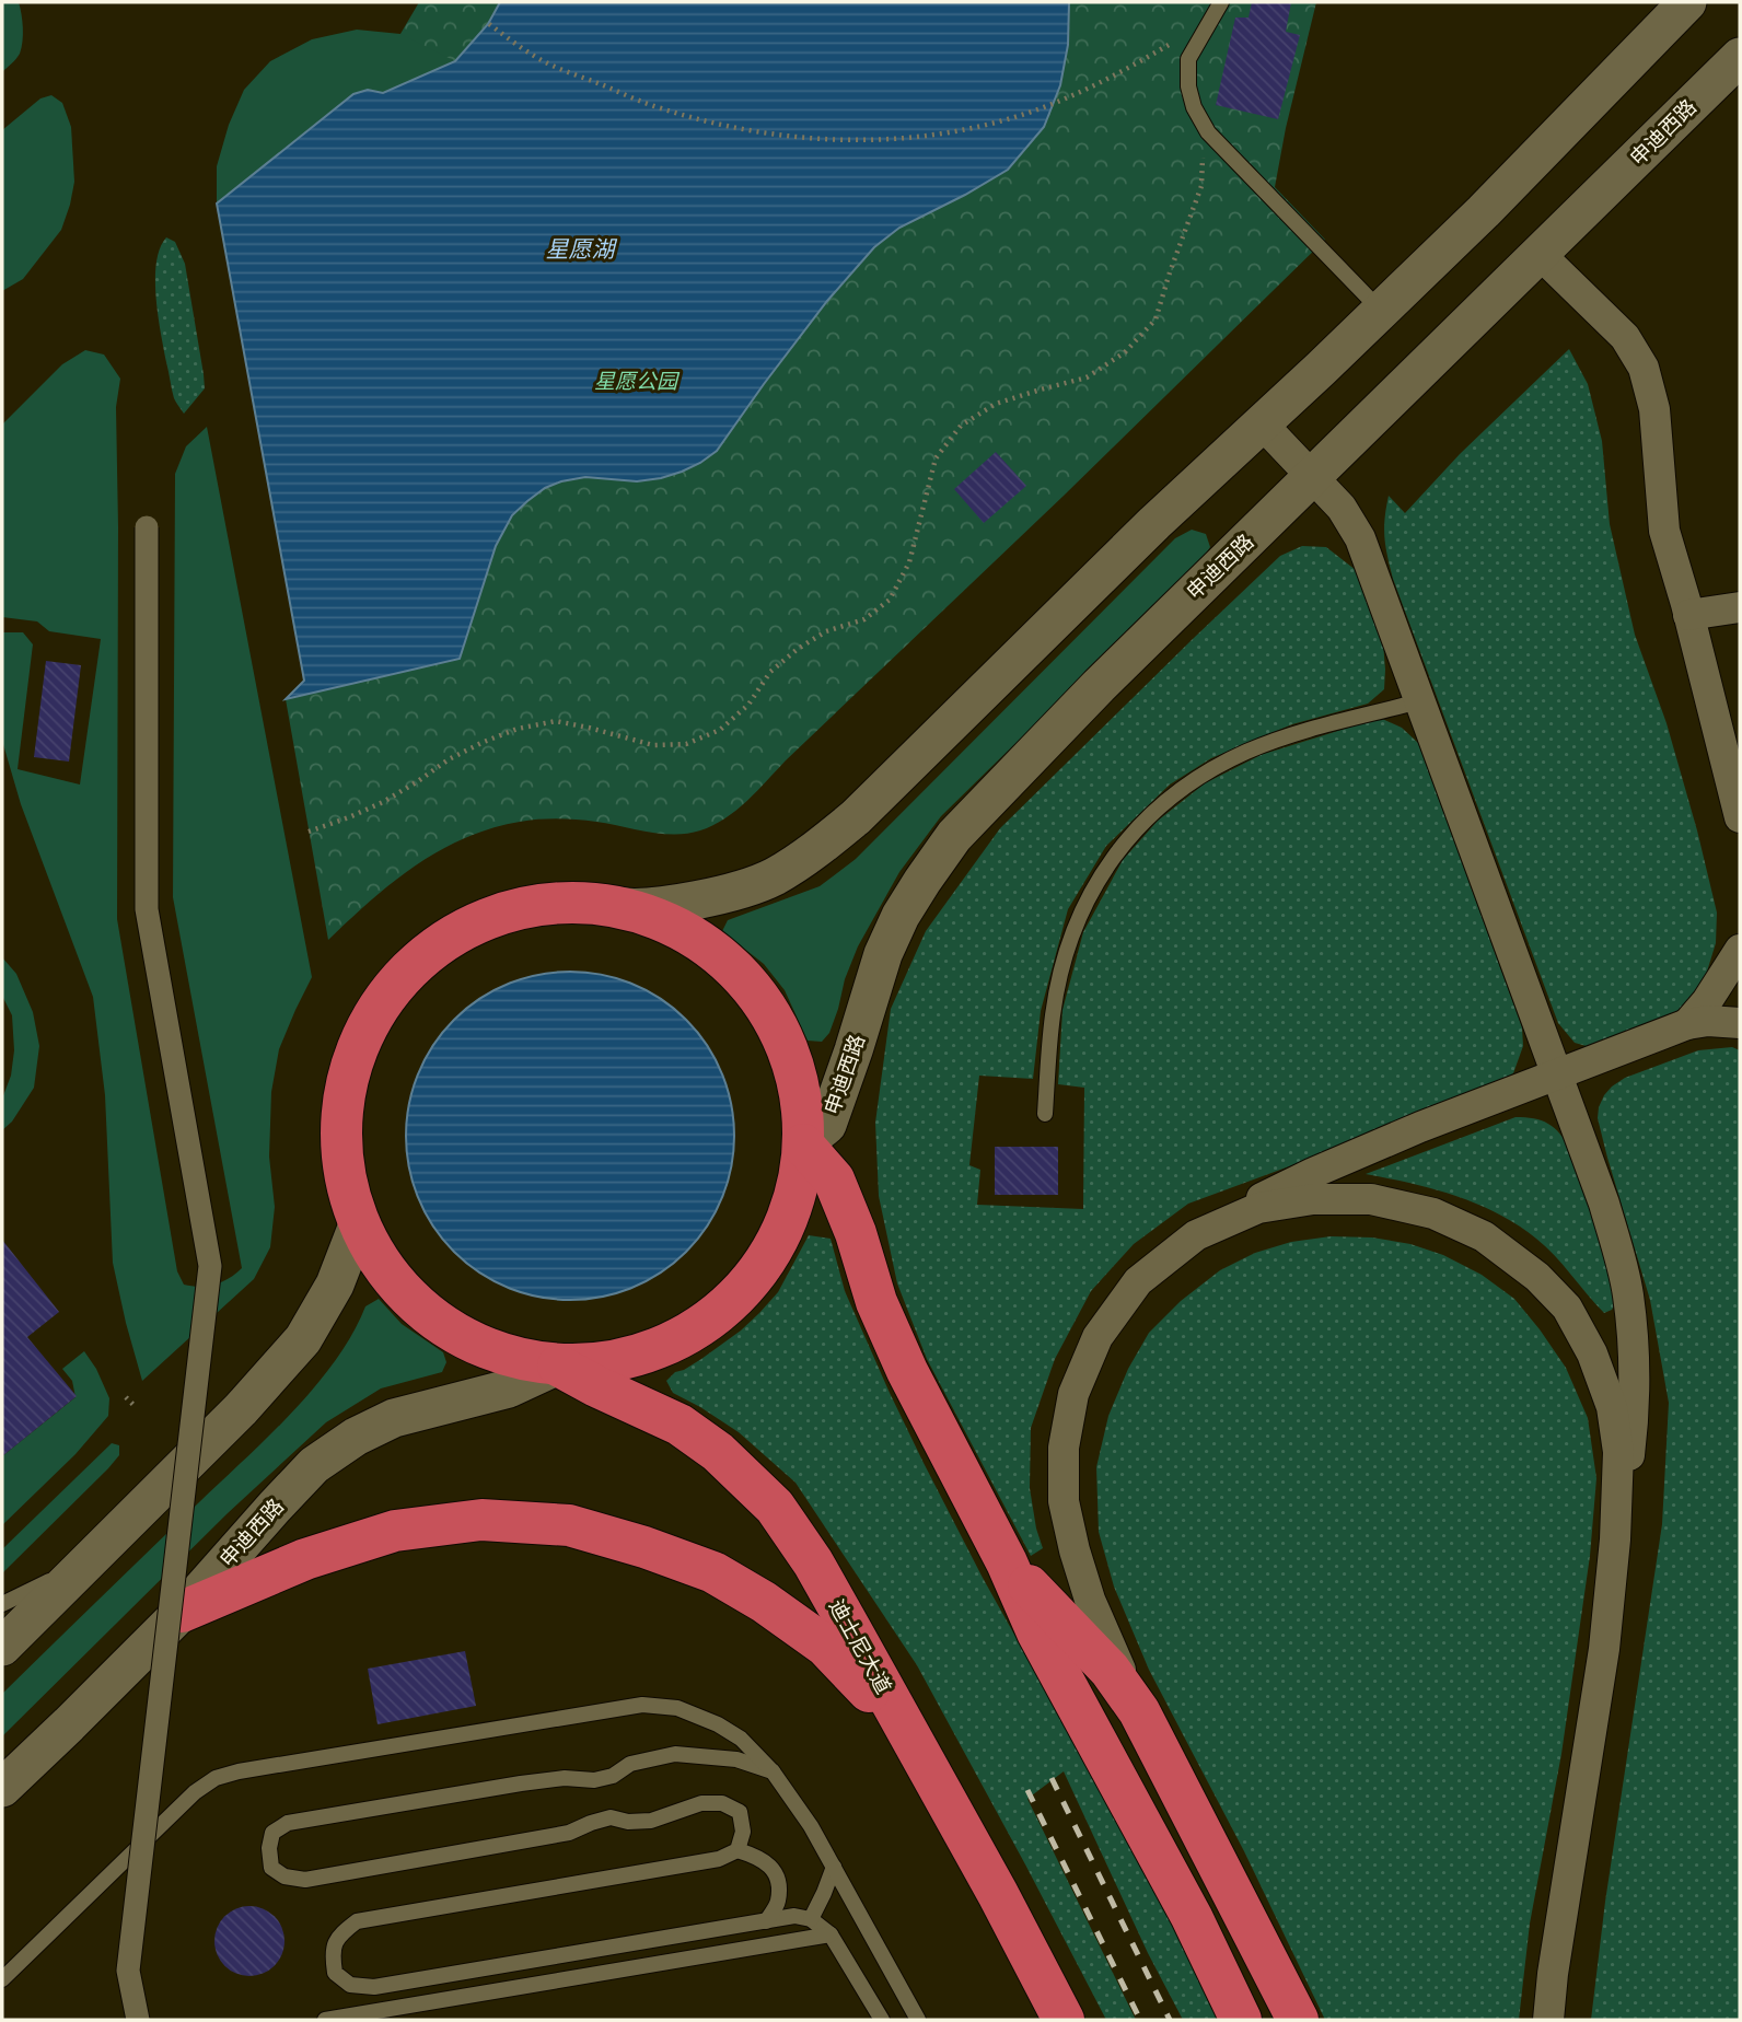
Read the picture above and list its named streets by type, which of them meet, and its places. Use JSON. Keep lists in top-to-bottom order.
{
  "streets": {
    "highway": ["迪士尼大道"],
    "street": ["申迪西路"]
  },
  "crossings": [
    ["申迪西路", "迪士尼大道"]
  ],
  "water": ["星愿湖"],
  "parks": ["星愿公园"]
}
